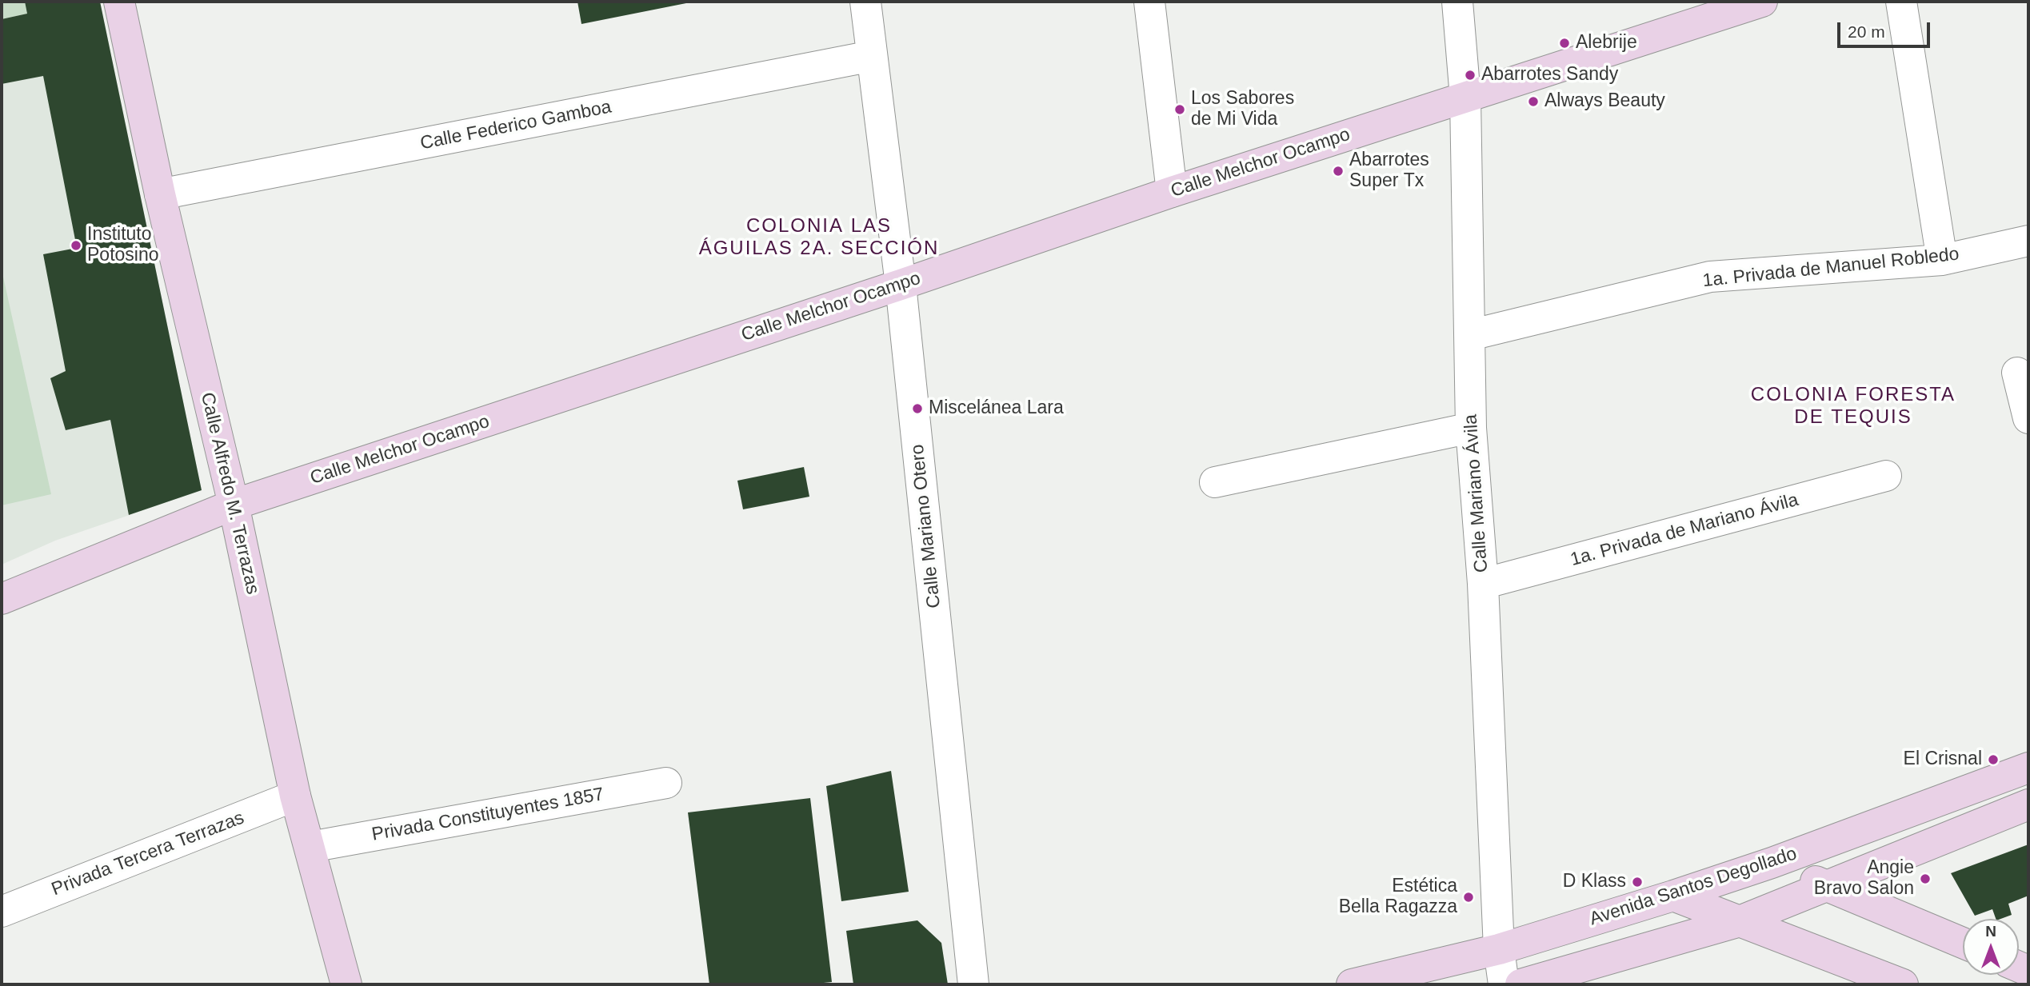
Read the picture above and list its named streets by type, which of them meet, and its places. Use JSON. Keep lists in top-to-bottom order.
{
  "streets": {
    "street": [
      "Calle Federico Gamboa",
      "Calle Melchor Ocampo",
      "1a. Privada de Manuel Robledo",
      "Calle Alfredo M. Terrazas",
      "Calle Mariano Ávila",
      "Calle Mariano Otero",
      "1a. Privada de Mariano Ávila",
      "Privada Constituyentes 1857",
      "Privada Tercera Terrazas",
      "Avenida Santos Degollado"
    ]
  },
  "crossings": [
    ["Calle Federico Gamboa", "Calle Alfredo M. Terrazas"],
    ["Calle Federico Gamboa", "Calle Mariano Otero"],
    ["Calle Melchor Ocampo", "Calle Alfredo M. Terrazas"],
    ["Calle Melchor Ocampo", "Calle Mariano Ávila"],
    ["Calle Melchor Ocampo", "Calle Mariano Otero"],
    ["1a. Privada de Manuel Robledo", "Calle Mariano Ávila"],
    ["Calle Alfredo M. Terrazas", "Privada Constituyentes 1857"],
    ["Calle Alfredo M. Terrazas", "Privada Tercera Terrazas"],
    ["Calle Mariano Ávila", "1a. Privada de Mariano Ávila"],
    ["Calle Mariano Ávila", "Avenida Santos Degollado"]
  ],
  "districts": ["COLONIA LAS ÁGUILAS 2A. SECCIÓN", "COLONIA FORESTA DE TEQUIS"],
  "places": [
    "Alebrije",
    "Abarrotes Sandy",
    "Always Beauty",
    "Los Sabores de Mi Vida",
    "Abarrotes Super Tx",
    "Instituto Potosino",
    "Miscelánea Lara",
    "El Crisnal",
    "Angie Bravo Salon",
    "D Klass",
    "Estética Bella Ragazza"
  ],
  "scale_bar": "20 m",
  "north": "top"
}
